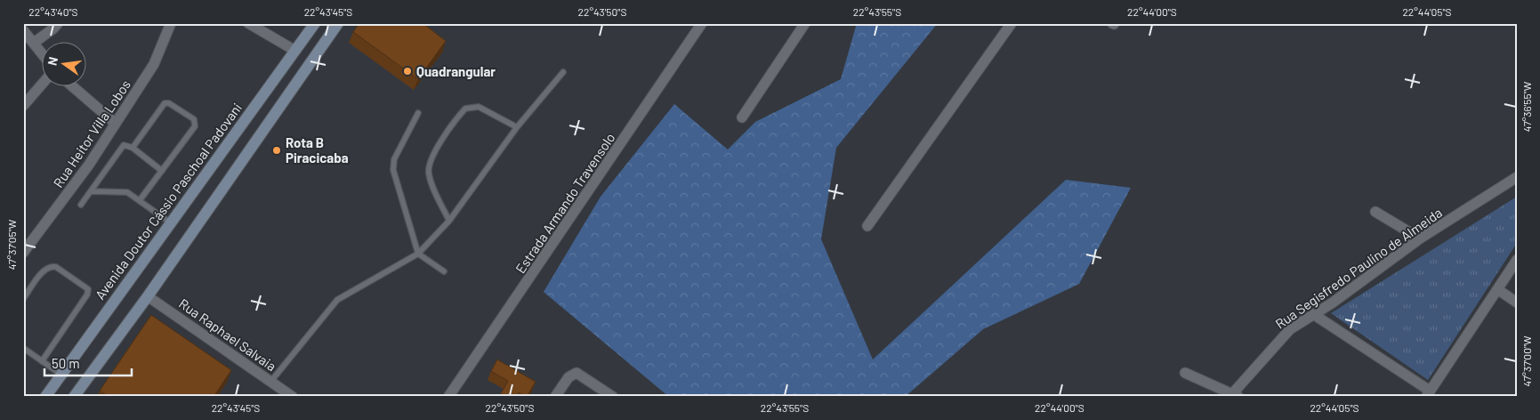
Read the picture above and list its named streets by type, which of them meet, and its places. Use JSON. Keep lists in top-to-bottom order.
{
  "streets": {
    "main road": ["Avenida Doutor Cássio Paschoal Padovani"],
    "street": [
      "Rua Heitor Villa Lobos",
      "Estrada Armando Travensolo",
      "Rua Segisfredo Paulino de Almeida",
      "Rua Raphael Salvaia"
    ]
  },
  "places": ["Quadrangular", "Rota B Piracicaba"],
  "scale_bar": "50 m",
  "north": "left",
  "coordinates": [
    "22°43'40\"S",
    "22°43'45\"S",
    "22°43'50\"S",
    "22°43'55\"S",
    "22°44'00\"S",
    "22°44'05\"S",
    "47°36'55\"W",
    "47°37'05\"W",
    "47°37'00\"W"
  ]
}
